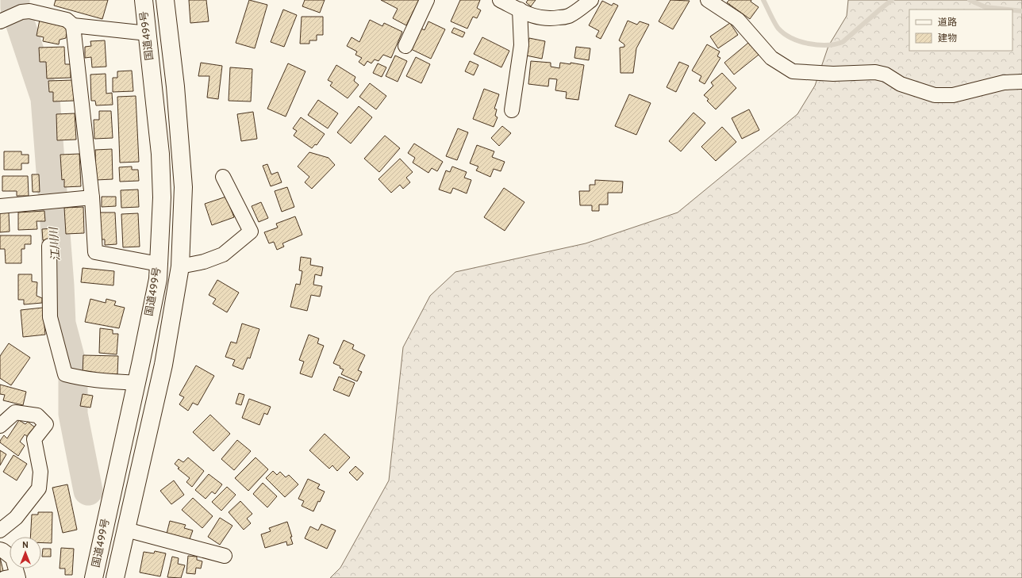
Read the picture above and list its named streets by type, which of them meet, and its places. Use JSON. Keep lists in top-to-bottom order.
{
  "streets": {
    "highway": ["国道499号"]
  },
  "water": ["江川川"],
  "legend": ["道路", "建物"],
  "north": "top"
}
